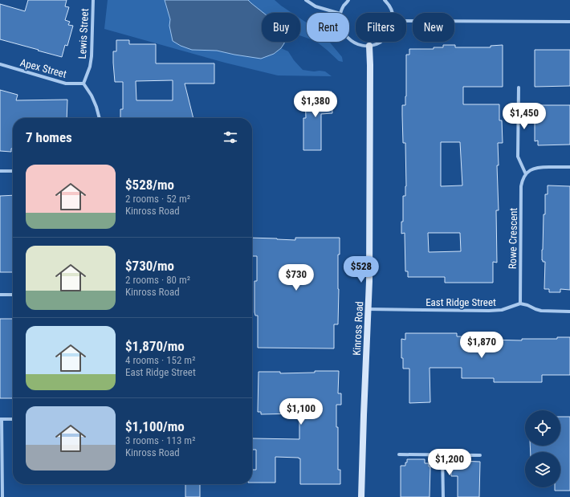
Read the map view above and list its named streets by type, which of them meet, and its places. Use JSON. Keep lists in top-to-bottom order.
{
  "streets": {
    "street": [
      "Lewis Street",
      "Apex Street",
      "Rowe Crescent",
      "East Ridge Street",
      "Kinross Road"
    ]
  },
  "crossings": [
    ["Lewis Street", "Apex Street"],
    ["Rowe Crescent", "East Ridge Street"],
    ["East Ridge Street", "Kinross Road"]
  ],
  "page": {
    "chip": [
      "Buy",
      "Rent",
      "Filters",
      "New"
    ],
    "price": [
      "$1,380",
      "$1,450",
      "$528",
      "$730",
      "$1,870",
      "$1,100",
      "$1,200"
    ],
    "heading": "7 homes",
    "list": [
      {
        "name": "$528/mo",
        "note": "2 rooms · 52 m² · Kinross Road"
      },
      {
        "name": "$730/mo",
        "note": "2 rooms · 80 m² · Kinross Road"
      },
      {
        "name": "$1,870/mo",
        "note": "4 rooms · 152 m² · East Ridge Street"
      },
      {
        "name": "$1,100/mo",
        "note": "3 rooms · 113 m² · Kinross Road"
      }
    ]
  }
}
